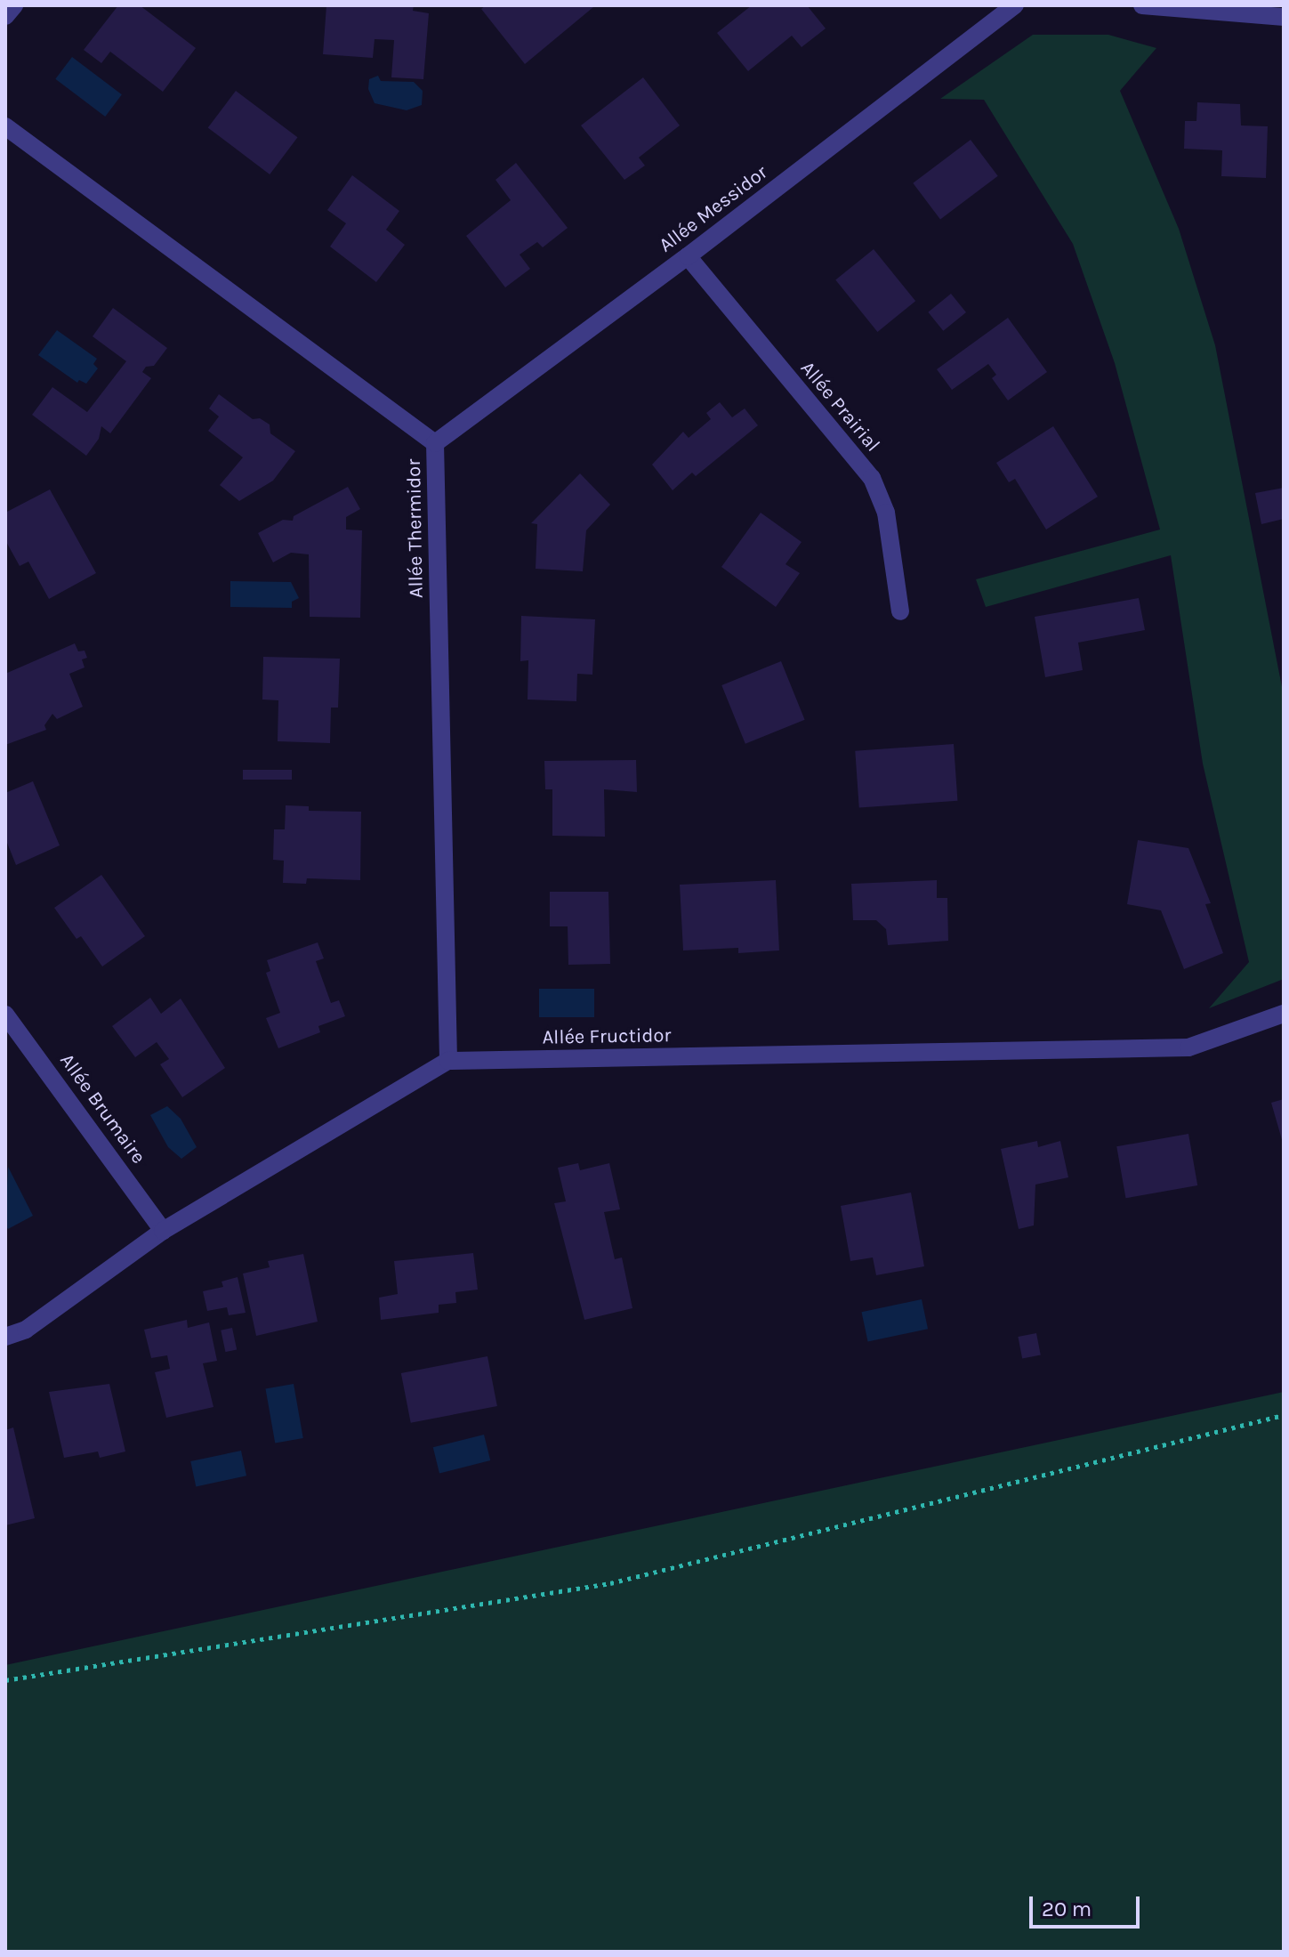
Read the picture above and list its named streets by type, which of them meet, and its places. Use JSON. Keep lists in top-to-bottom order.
{
  "streets": {
    "street": [
      "Allée Messidor",
      "Allée Prairial",
      "Allée Thermidor",
      "Allée Fructidor",
      "Allée Brumaire"
    ]
  },
  "crossings": [
    ["Allée Messidor", "Allée Prairial"],
    ["Allée Messidor", "Allée Thermidor"],
    ["Allée Thermidor", "Allée Fructidor"],
    ["Allée Fructidor", "Allée Brumaire"]
  ],
  "scale_bar": "20 m"
}
